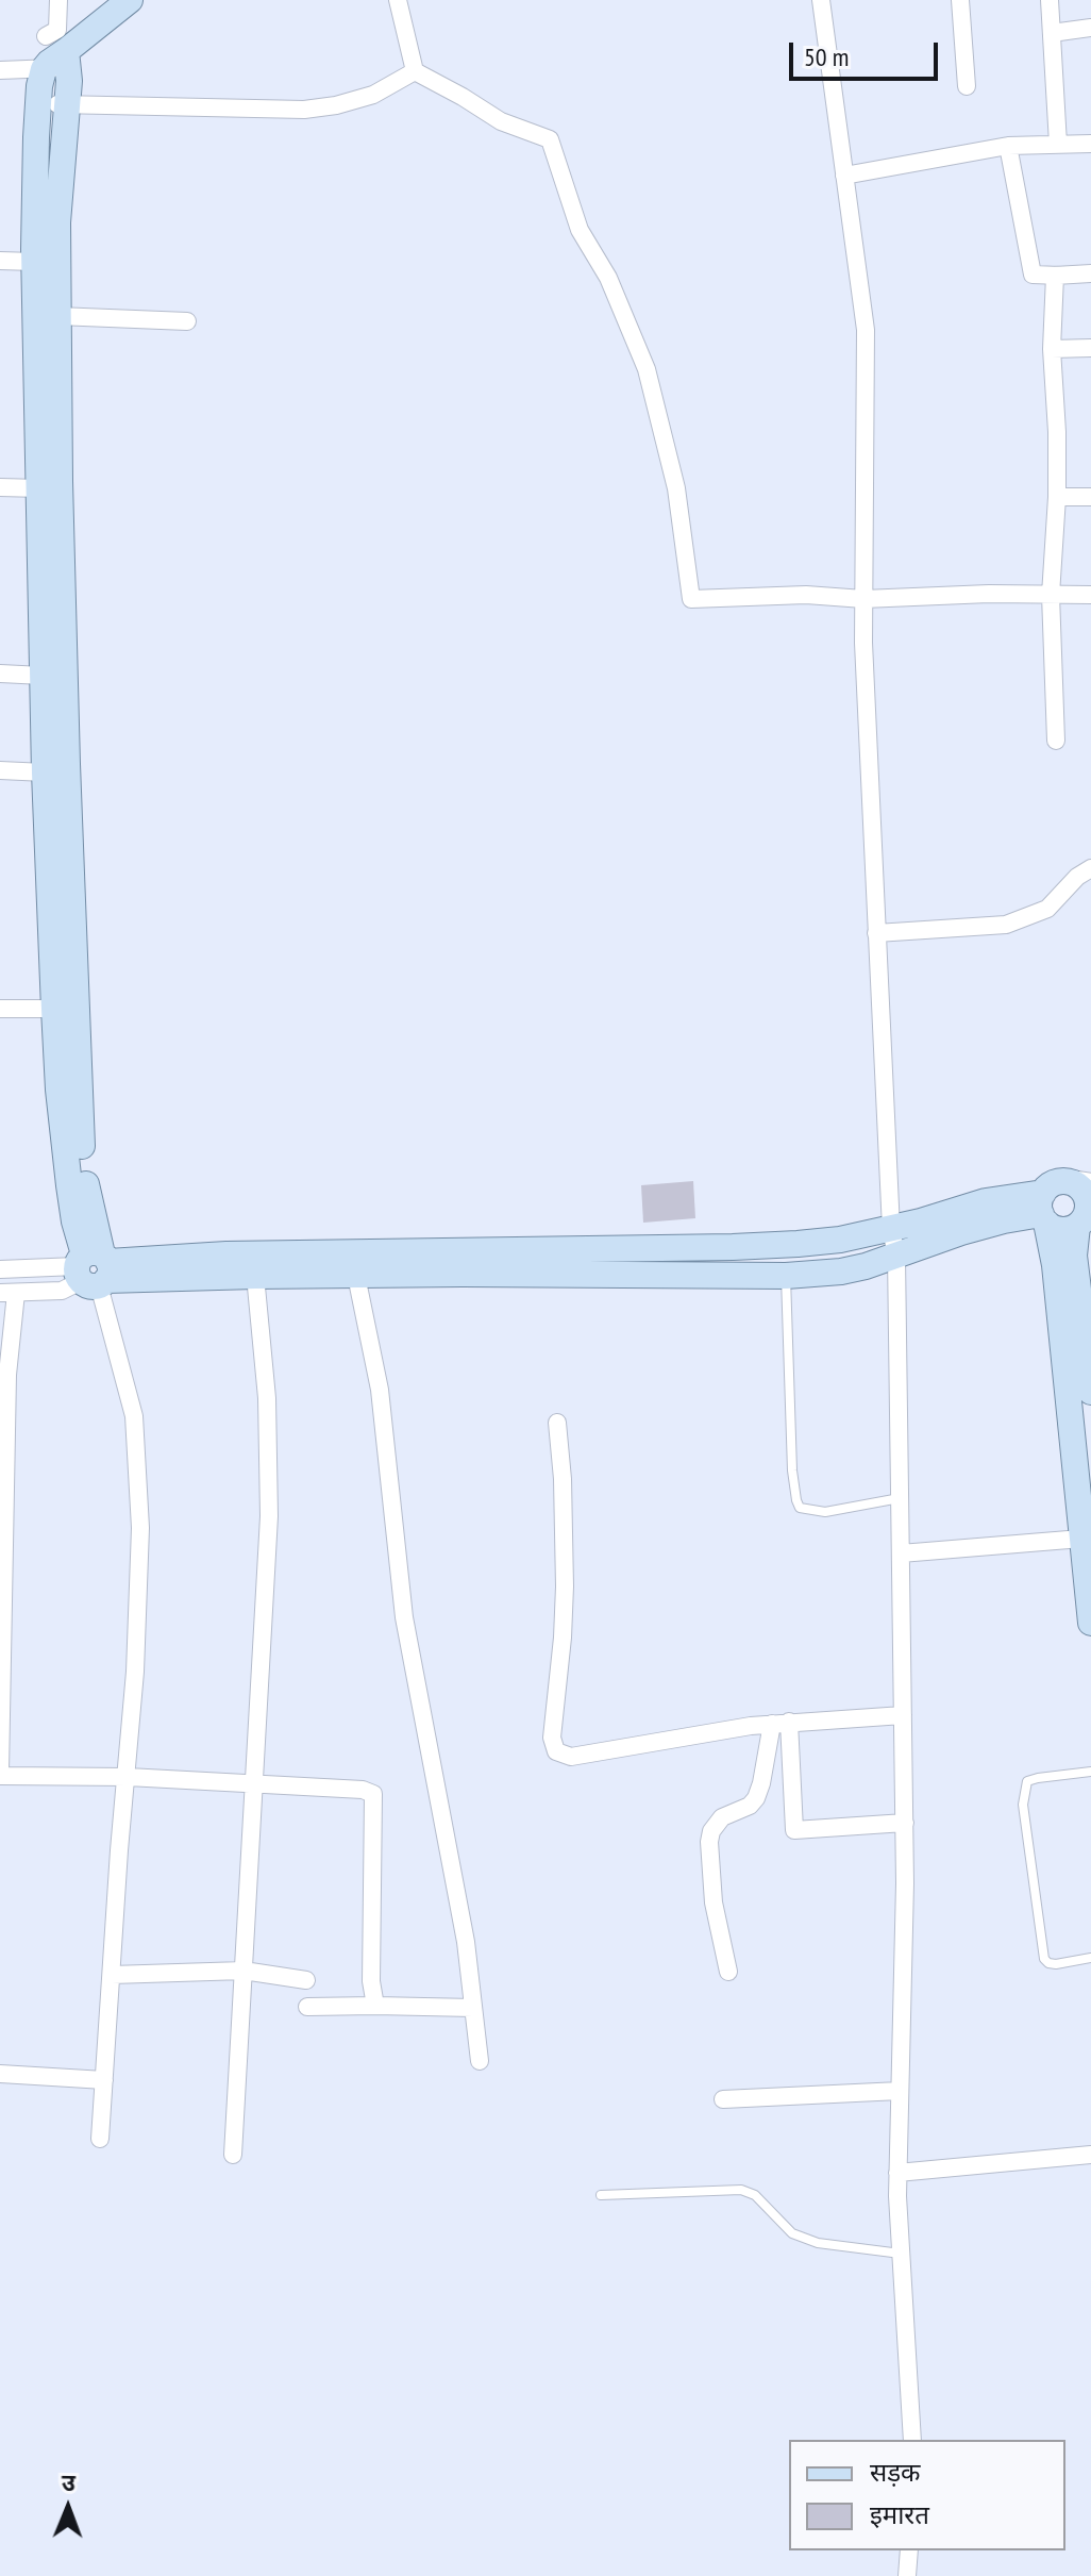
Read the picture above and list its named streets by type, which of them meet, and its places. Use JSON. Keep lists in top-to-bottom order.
{
  "legend": ["सड़क", "इमारत"],
  "scale_bar": "50 m",
  "north": "top"
}
